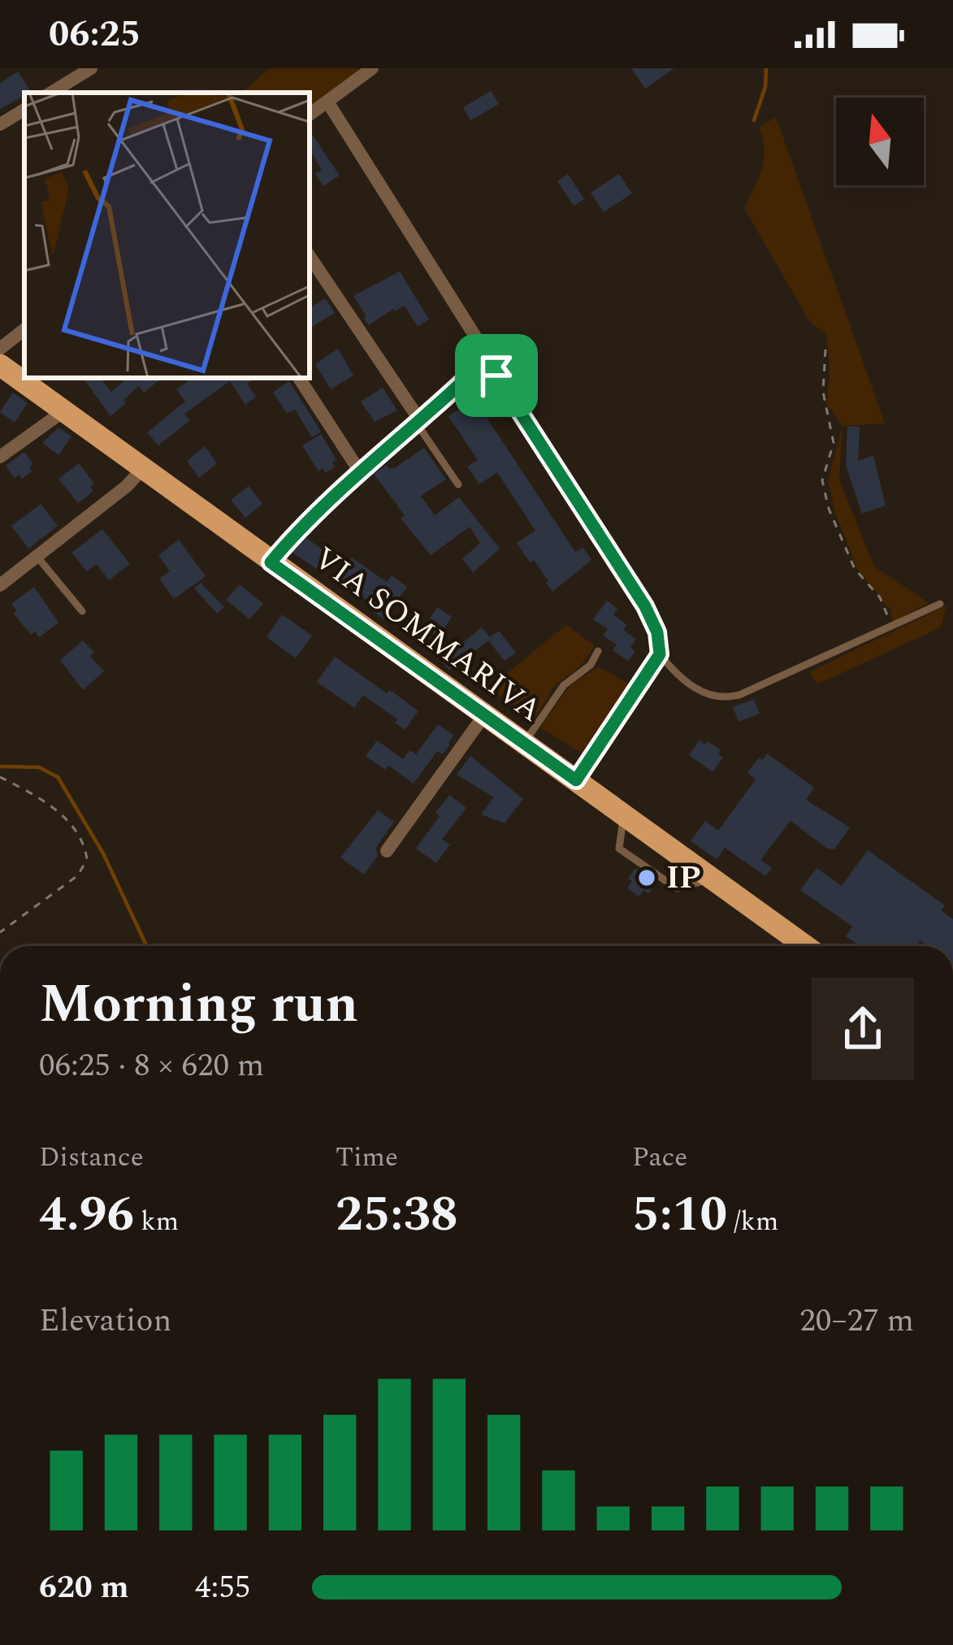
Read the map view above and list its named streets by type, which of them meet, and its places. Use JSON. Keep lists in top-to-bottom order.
{
  "streets": {
    "main road": ["VIA SOMMARIVA"]
  },
  "places": ["IP"],
  "north": "top",
  "page": {
    "status": "06:25",
    "heading": ["Morning run", "06:25 · 8 × 620 m"],
    "stats": [
      ["Distance", "4.96 km"],
      ["Time", "25:38"],
      ["Pace", "5:10 /km"]
    ],
    "chart": ["Elevation", "20–27 m"],
    "list": [
      {
        "name": "620 m",
        "note": "4:55"
      }
    ]
  }
}
